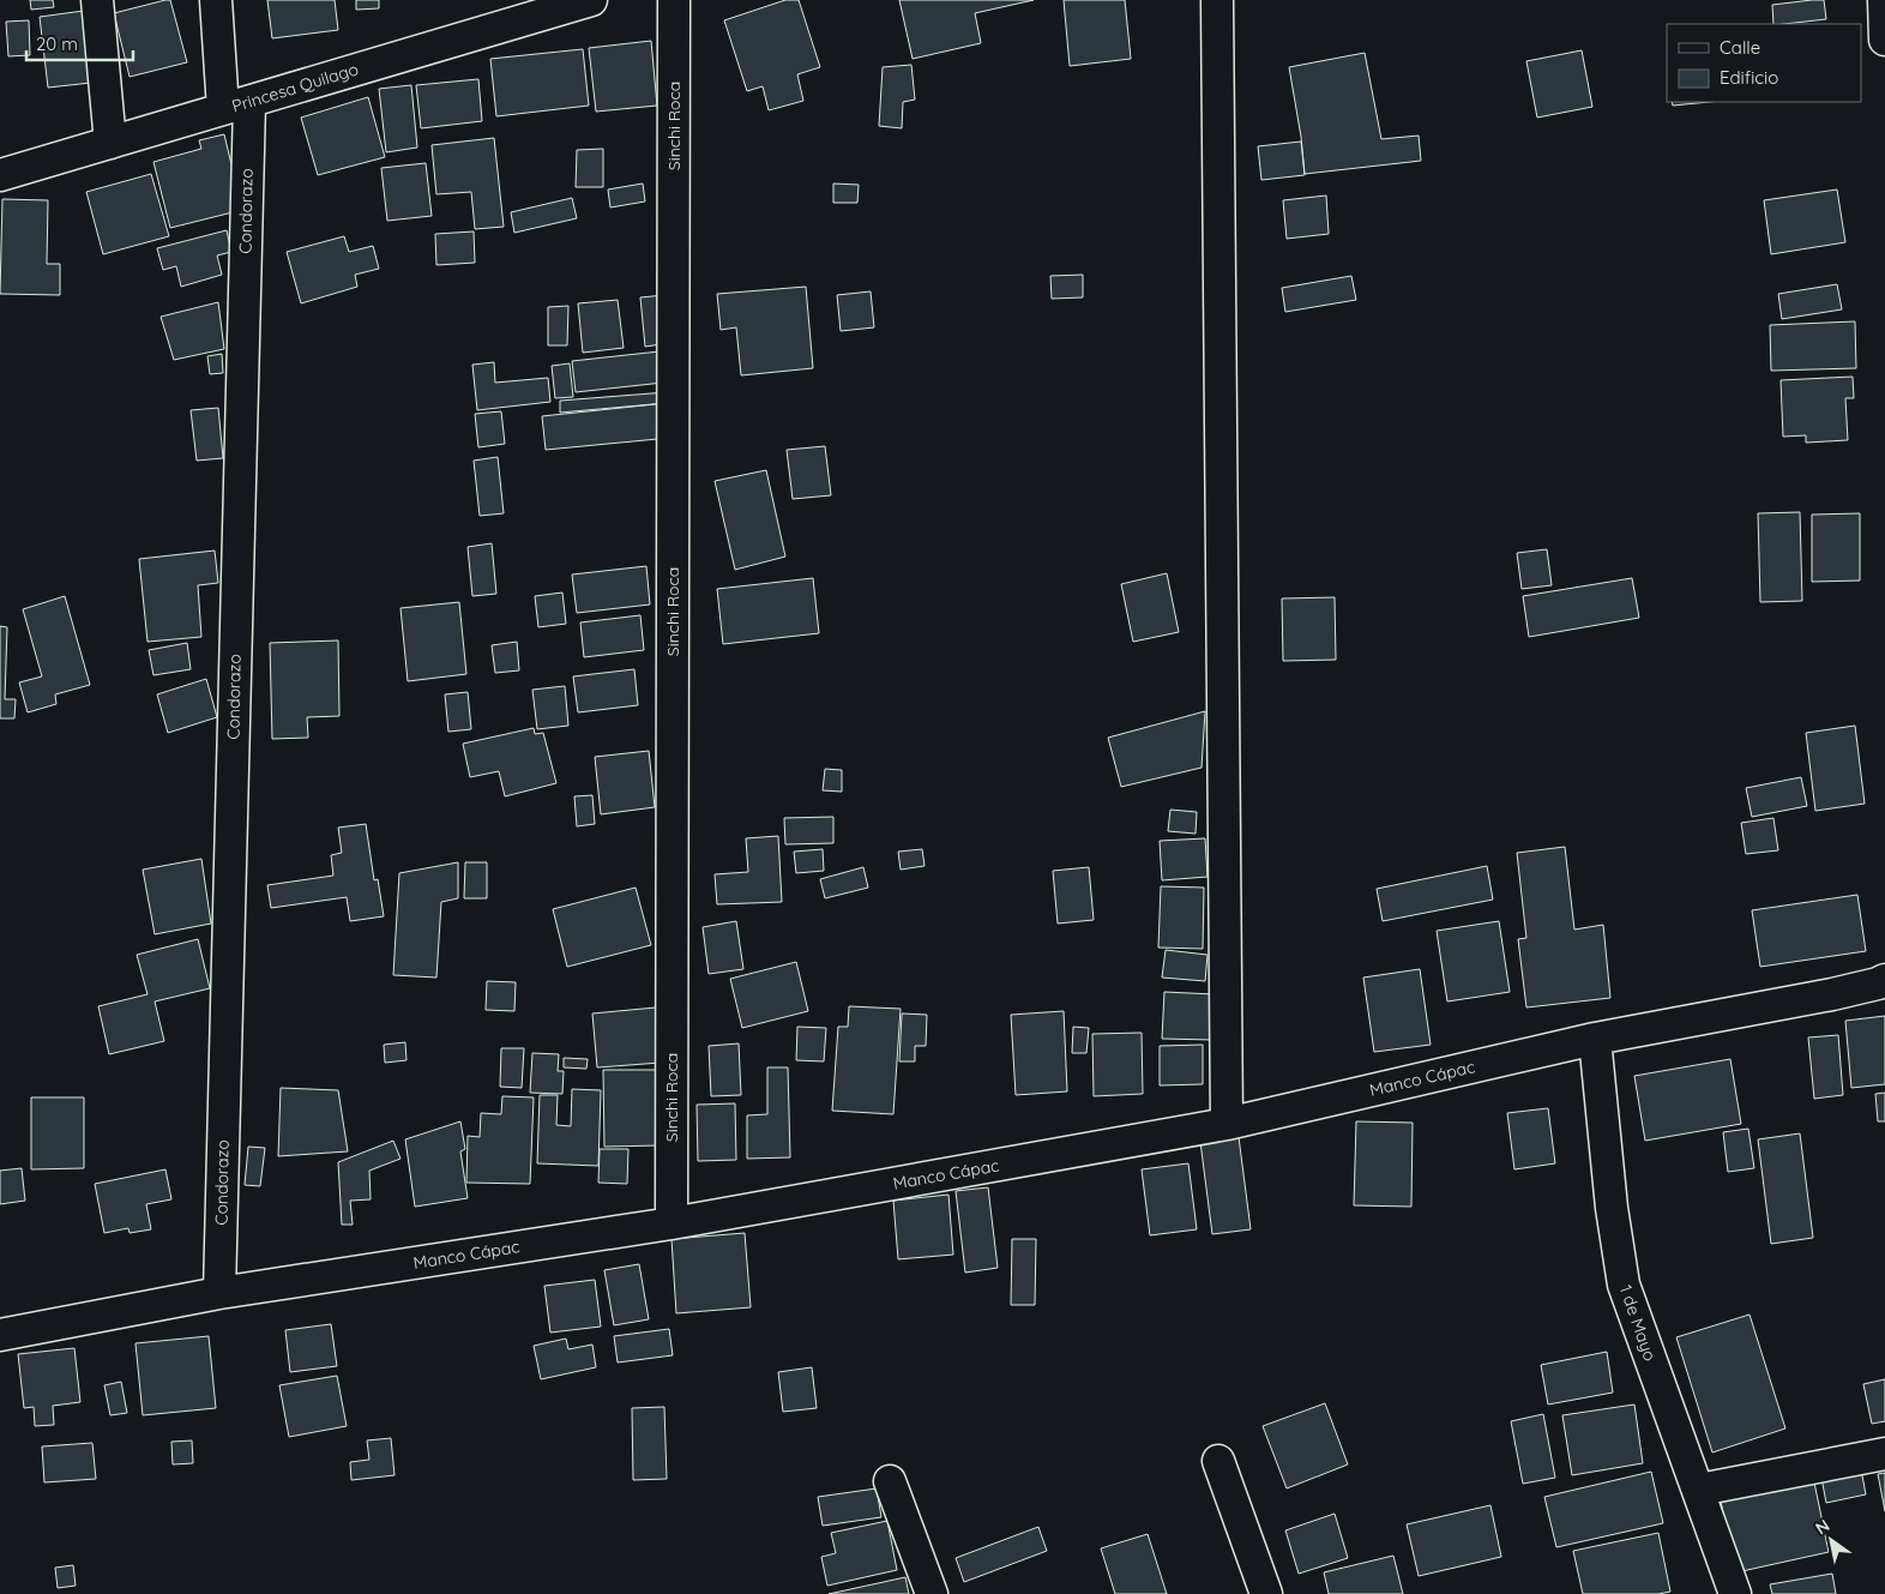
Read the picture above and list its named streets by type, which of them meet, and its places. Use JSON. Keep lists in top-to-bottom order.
{
  "streets": {
    "street": [
      "Princesa Quilago",
      "Sinchi Roca",
      "Condorazo",
      "Manco Cápac",
      "1 de Mayo"
    ]
  },
  "crossings": [
    ["Princesa Quilago", "Condorazo"],
    ["Sinchi Roca", "Manco Cápac"],
    ["Condorazo", "Manco Cápac"],
    ["Manco Cápac", "1 de Mayo"]
  ],
  "legend": ["Calle", "Edificio"],
  "scale_bar": "20 m",
  "north": "top left"
}
